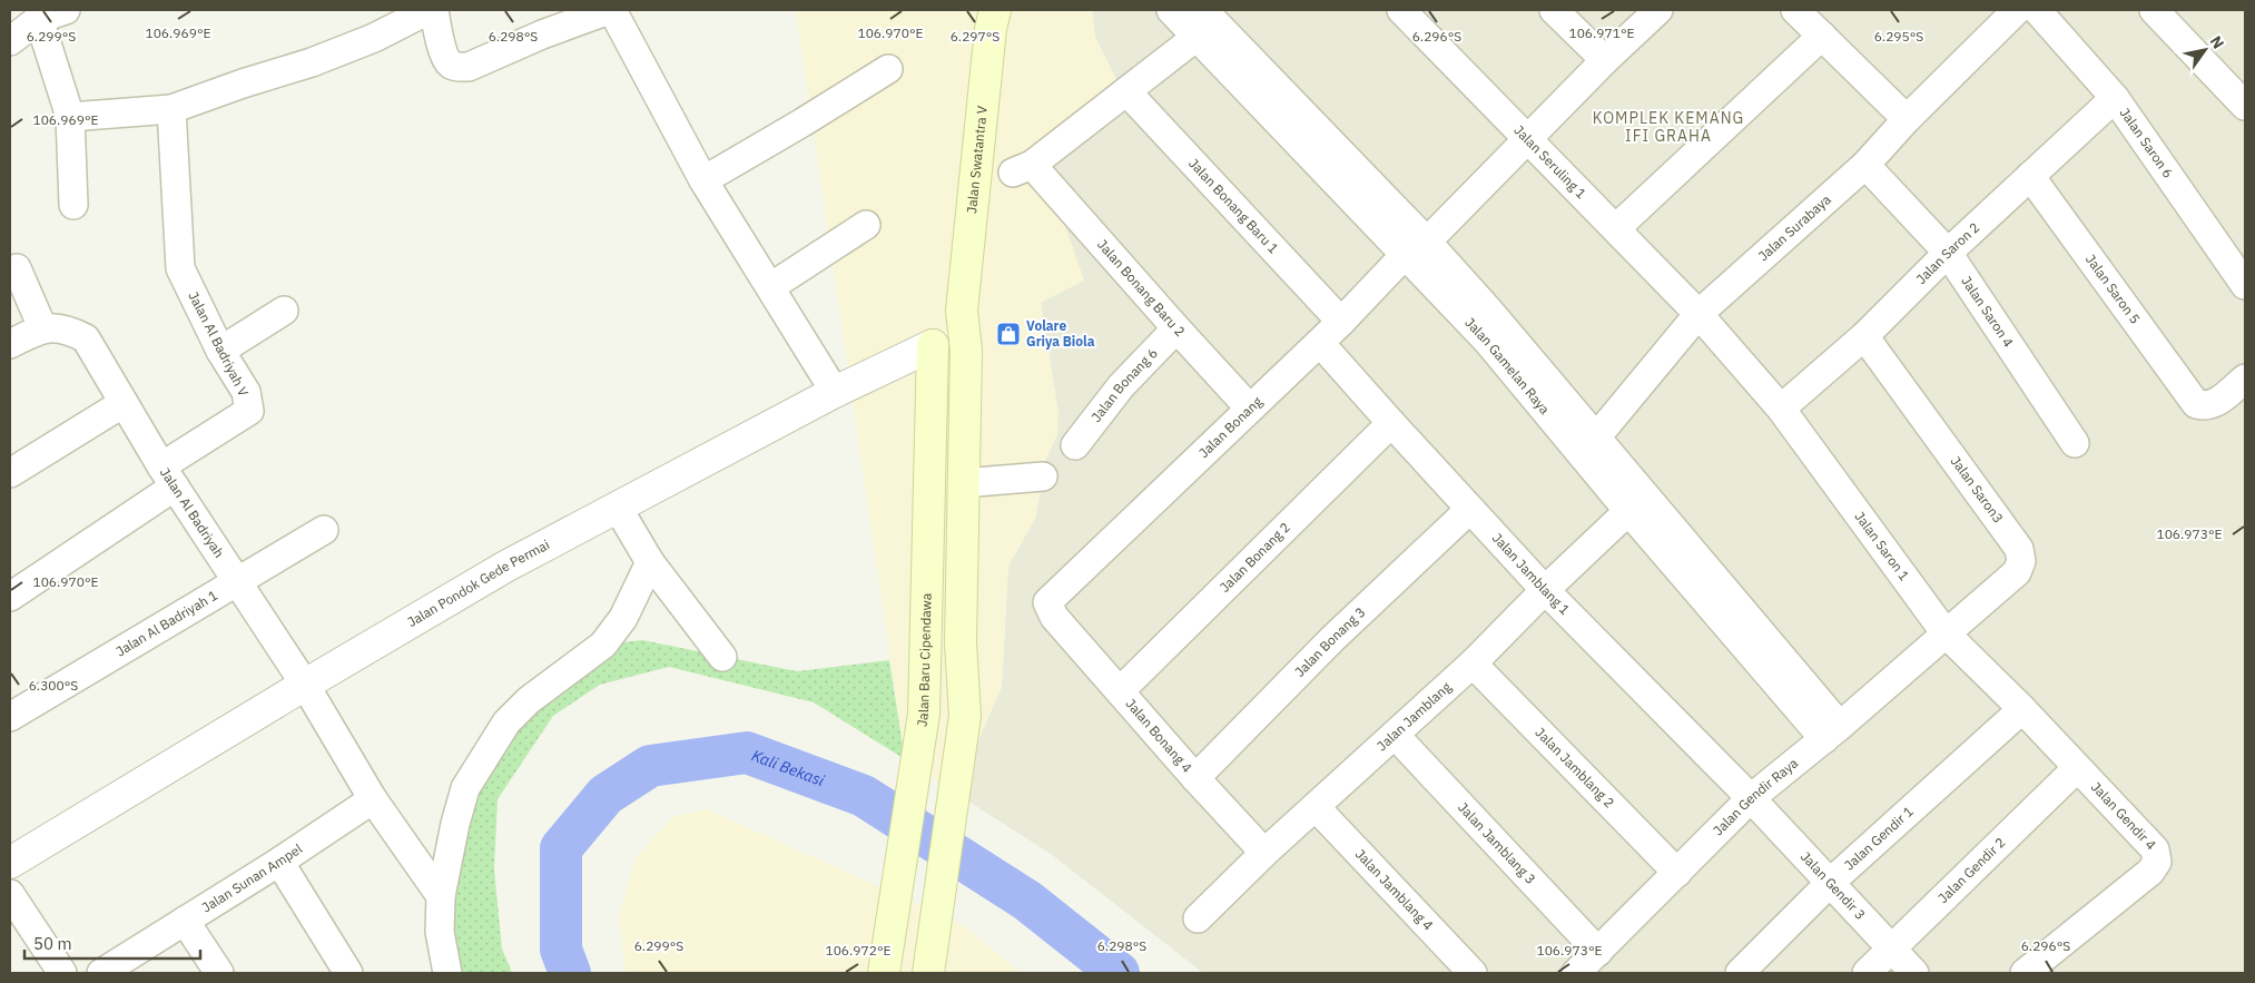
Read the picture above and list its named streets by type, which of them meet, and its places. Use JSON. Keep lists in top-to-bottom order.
{
  "streets": {
    "main road": ["Jalan Swatantra V", "Jalan Baru Cipendawa"],
    "street": [
      "Jalan Saron 6",
      "Jalan Seruling 1",
      "Jalan Bonang Baru 1",
      "Jalan Surabaya",
      "Jalan Saron 2",
      "Jalan Bonang Baru 2",
      "Jalan Saron 5",
      "Jalan Saron 4",
      "Jalan Al Badriyah V",
      "Jalan Gamelan Raya",
      "Jalan Bonang 6",
      "Jalan Bonang",
      "Jalan Saron3",
      "Jalan Al Badriyah",
      "Jalan Saron 1",
      "Jalan Bonang 2",
      "Jalan Jamblang 1",
      "Jalan Pondok Gede Permai",
      "Jalan Al Badriyah 1",
      "Jalan Bonang 3",
      "Jalan Jamblang",
      "Jalan Bonang 4",
      "Jalan Jamblang 2",
      "Jalan Gendir Raya",
      "Jalan Gendir 4",
      "Jalan Gendir 1",
      "Jalan Jamblang 3",
      "Jalan Gendir 2",
      "Jalan Sunan Ampel",
      "Jalan Gendir 3",
      "Jalan Jamblang 4"
    ]
  },
  "crossings": [
    ["Jalan Saron 6", "Jalan Saron 2"],
    ["Jalan Seruling 1", "Jalan Surabaya"],
    ["Jalan Seruling 1", "Jalan Bonang"],
    ["Jalan Seruling 1", "Jalan Saron 1"],
    ["Jalan Bonang Baru 1", "Jalan Bonang Baru 2"],
    ["Jalan Bonang Baru 1", "Jalan Bonang"],
    ["Jalan Surabaya", "Jalan Saron 4"],
    ["Jalan Surabaya", "Jalan Gamelan Raya"],
    ["Jalan Surabaya", "Jalan Saron 1"],
    ["Jalan Saron 2", "Jalan Saron 5"],
    ["Jalan Saron 2", "Jalan Saron 4"],
    ["Jalan Saron 2", "Jalan Saron3"],
    ["Jalan Saron 2", "Jalan Saron 1"],
    ["Jalan Bonang Baru 2", "Jalan Bonang 6"],
    ["Jalan Bonang Baru 2", "Jalan Bonang"],
    ["Jalan Al Badriyah V", "Jalan Al Badriyah"],
    ["Jalan Gamelan Raya", "Jalan Bonang"],
    ["Jalan Gamelan Raya", "Jalan Jamblang"],
    ["Jalan Gamelan Raya", "Jalan Gendir Raya"],
    ["Jalan Bonang", "Jalan Jamblang 1"],
    ["Jalan Bonang", "Jalan Bonang 4"],
    ["Jalan Saron3", "Jalan Saron 1"],
    ["Jalan Saron3", "Jalan Gendir Raya"],
    ["Jalan Al Badriyah", "Jalan Pondok Gede Permai"],
    ["Jalan Al Badriyah", "Jalan Al Badriyah 1"],
    ["Jalan Al Badriyah", "Jalan Sunan Ampel"],
    ["Jalan Saron 1", "Jalan Gendir Raya"],
    ["Jalan Saron 1", "Jalan Gendir 4"],
    ["Jalan Saron 1", "Jalan Gendir 1"],
    ["Jalan Saron 1", "Jalan Gendir 2"],
    ["Jalan Bonang 2", "Jalan Jamblang 1"],
    ["Jalan Bonang 2", "Jalan Bonang 4"],
    ["Jalan Jamblang 1", "Jalan Bonang 3"],
    ["Jalan Jamblang 1", "Jalan Jamblang"],
    ["Jalan Jamblang 1", "Jalan Gendir Raya"],
    ["Jalan Jamblang 1", "Jalan Gendir 3"],
    ["Jalan Pondok Gede Permai", "Jalan Baru Cipendawa"],
    ["Jalan Bonang 3", "Jalan Bonang 4"],
    ["Jalan Jamblang", "Jalan Bonang 4"],
    ["Jalan Jamblang", "Jalan Jamblang 2"],
    ["Jalan Jamblang", "Jalan Jamblang 3"],
    ["Jalan Jamblang", "Jalan Jamblang 4"],
    ["Jalan Jamblang 2", "Jalan Gendir Raya"],
    ["Jalan Gendir Raya", "Jalan Jamblang 3"],
    ["Jalan Gendir Raya", "Jalan Gendir 3"],
    ["Jalan Gendir 4", "Jalan Gendir 2"],
    ["Jalan Gendir 1", "Jalan Gendir 3"],
    ["Jalan Gendir 2", "Jalan Gendir 3"]
  ],
  "districts": ["KOMPLEK KEMANG IFI GRAHA"],
  "water": ["Kali Bekasi"],
  "places": {
    "shop": ["Volare Griya Biola"]
  },
  "scale_bar": "50 m",
  "north": "top right",
  "coordinates": [
    "106.969°E",
    "106.970°E",
    "106.971°E",
    "6.297°S",
    "6.299°S",
    "6.298°S",
    "6.296°S",
    "6.295°S",
    "106.973°E",
    "6.300°S",
    "106.972°E"
  ]
}
